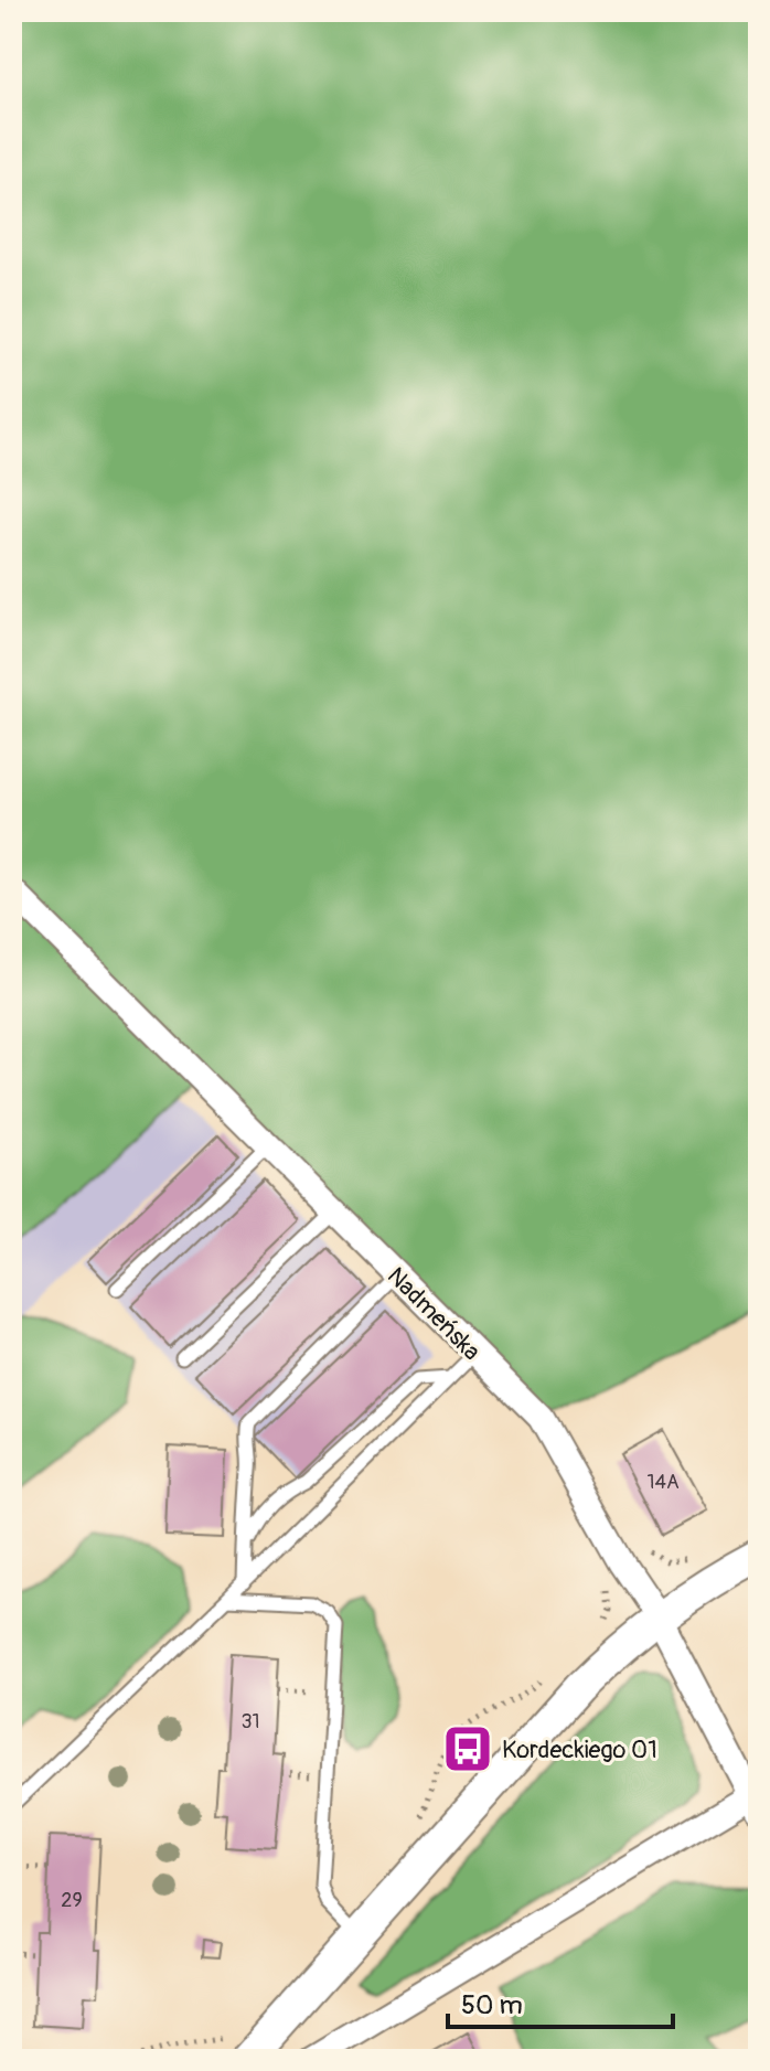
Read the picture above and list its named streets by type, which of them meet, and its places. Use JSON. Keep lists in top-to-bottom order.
{
  "streets": {
    "street": ["Nadmeńska"]
  },
  "places": {
    "bus stop": ["Kordeckiego 01"]
  },
  "house_numbers": ["14A", "31", "29"],
  "scale_bar": "50 m"
}
